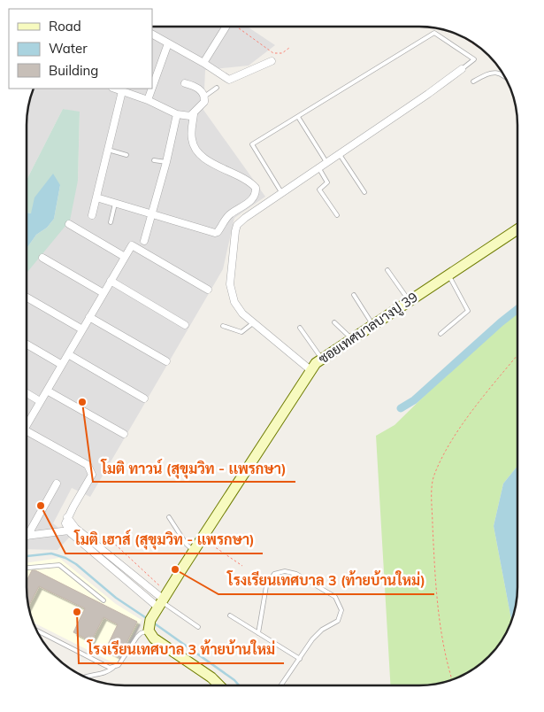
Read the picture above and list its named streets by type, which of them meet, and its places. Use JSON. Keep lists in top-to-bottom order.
{
  "streets": {
    "street": ["ซอยเทศบาลบางปู 39"]
  },
  "places": [
    "โมติ ทาวน์ (สุขุมวิท - เเพรกษา)",
    "โมติ เฮาส์ (สุขุมวิท - เเพรกษา)",
    "โรงเรียนเทศบาล 3 (ท้ายบ้านใหม่)",
    "โรงเรียนเทศบาล 3 ท้ายบ้านใหม่"
  ],
  "legend": ["Road", "Water", "Building"]
}
